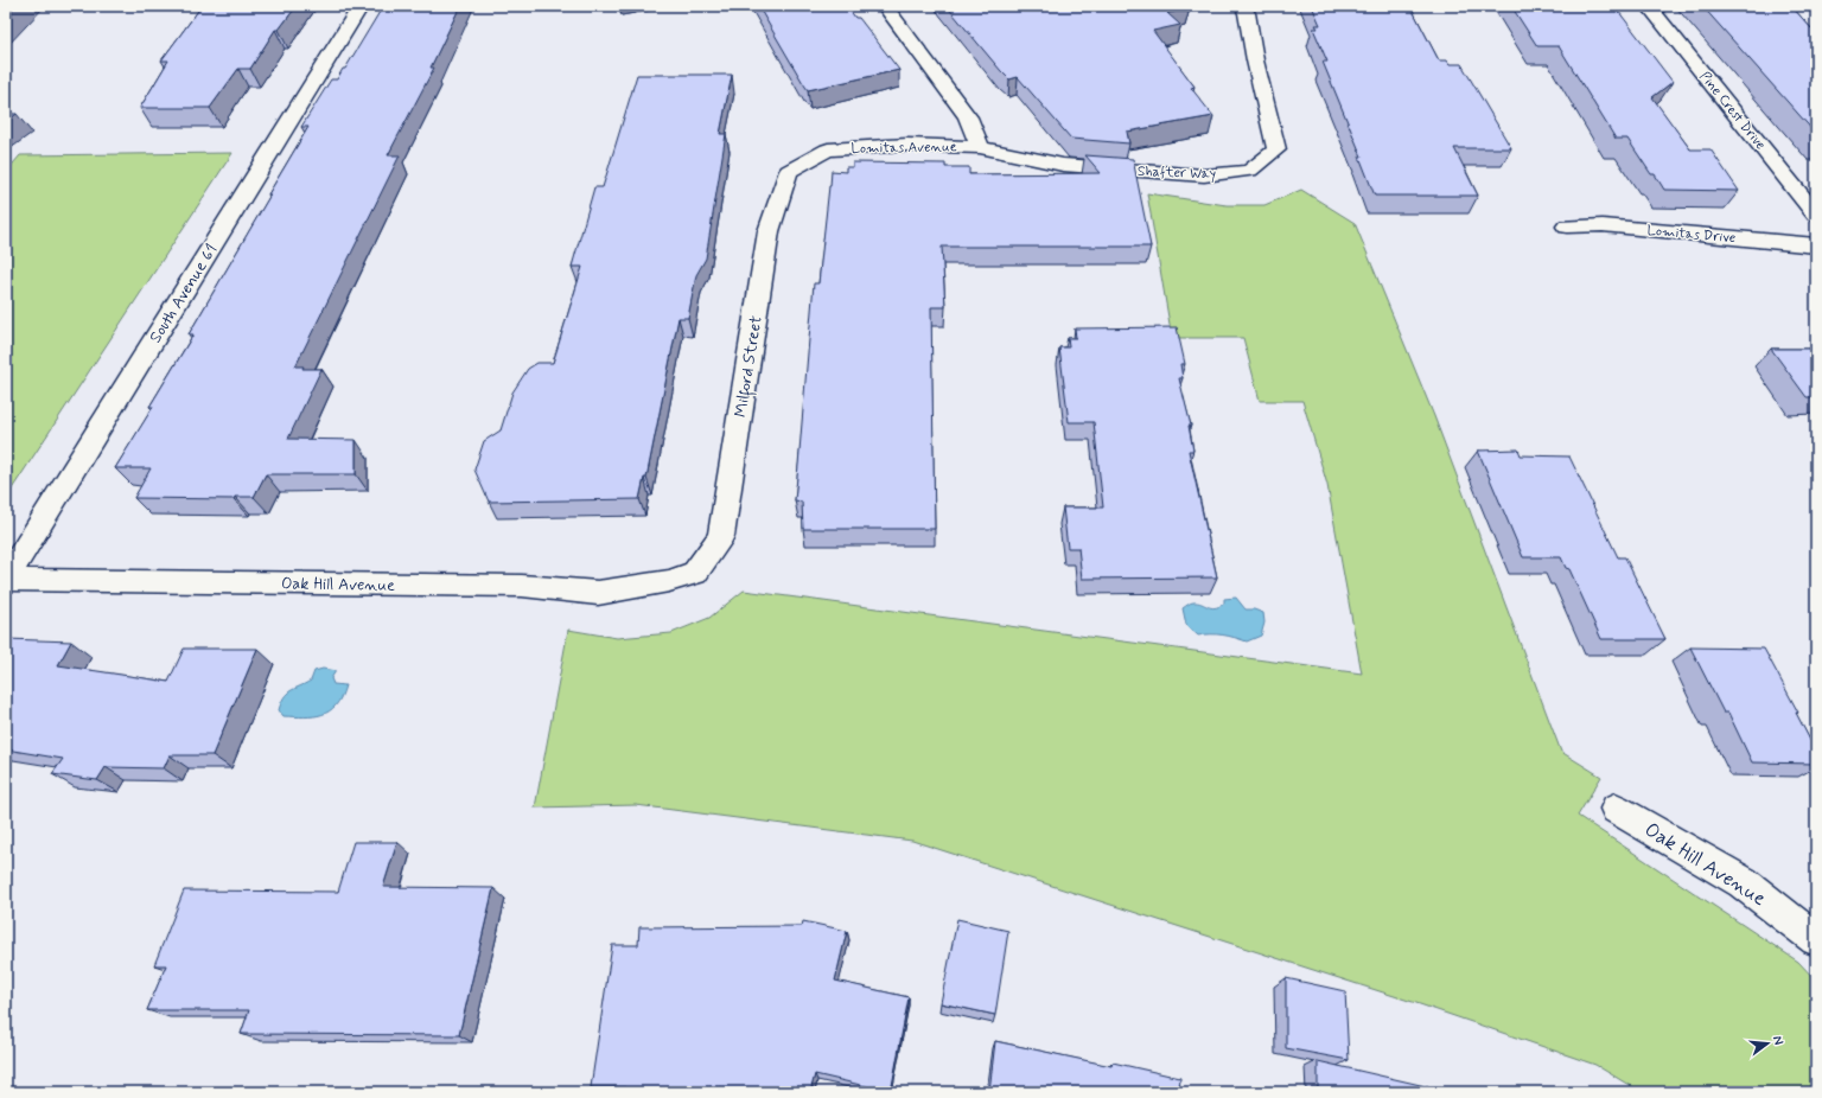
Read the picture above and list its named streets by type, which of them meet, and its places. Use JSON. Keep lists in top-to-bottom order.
{
  "streets": {
    "street": [
      "Pine Crest Drive",
      "Lomitas Avenue",
      "Shafter Way",
      "Lomitas Drive",
      "South Avenue 61",
      "Milford Street",
      "Oak Hill Avenue"
    ]
  },
  "crossings": [
    ["Lomitas Avenue", "Shafter Way"],
    ["Lomitas Avenue", "Milford Street"],
    ["South Avenue 61", "Oak Hill Avenue"],
    ["Milford Street", "Oak Hill Avenue"]
  ],
  "north": "right"
}
